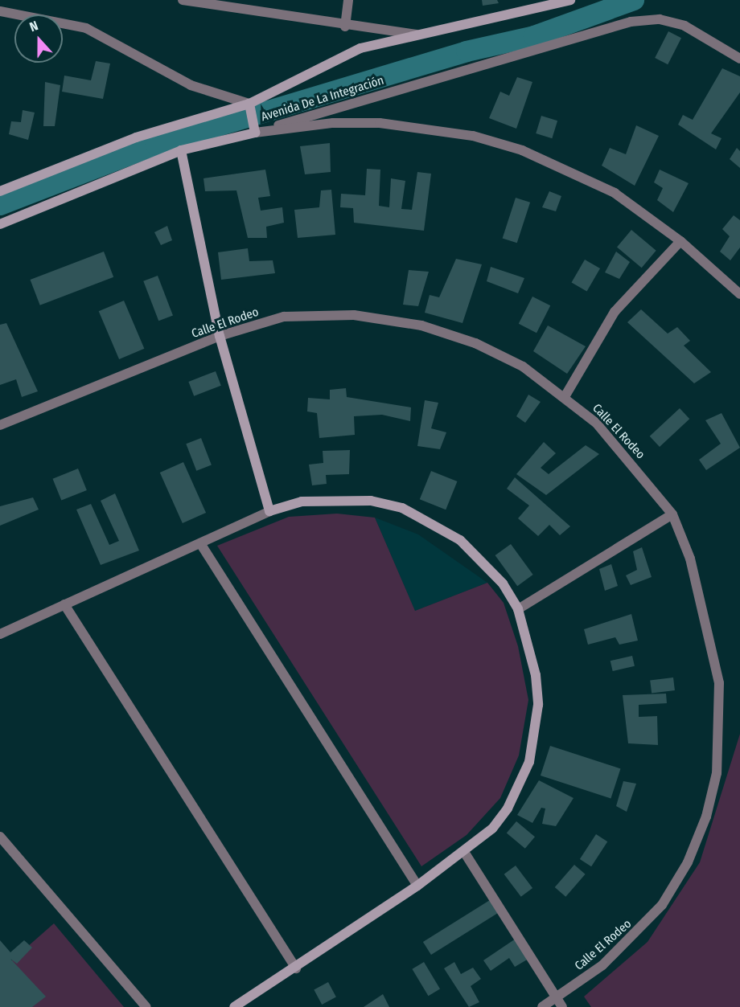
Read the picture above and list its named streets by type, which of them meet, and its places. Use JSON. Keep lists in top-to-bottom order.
{
  "streets": {
    "street": ["Avenida De La Integración", "Calle El Rodeo"]
  },
  "north": "top"
}
